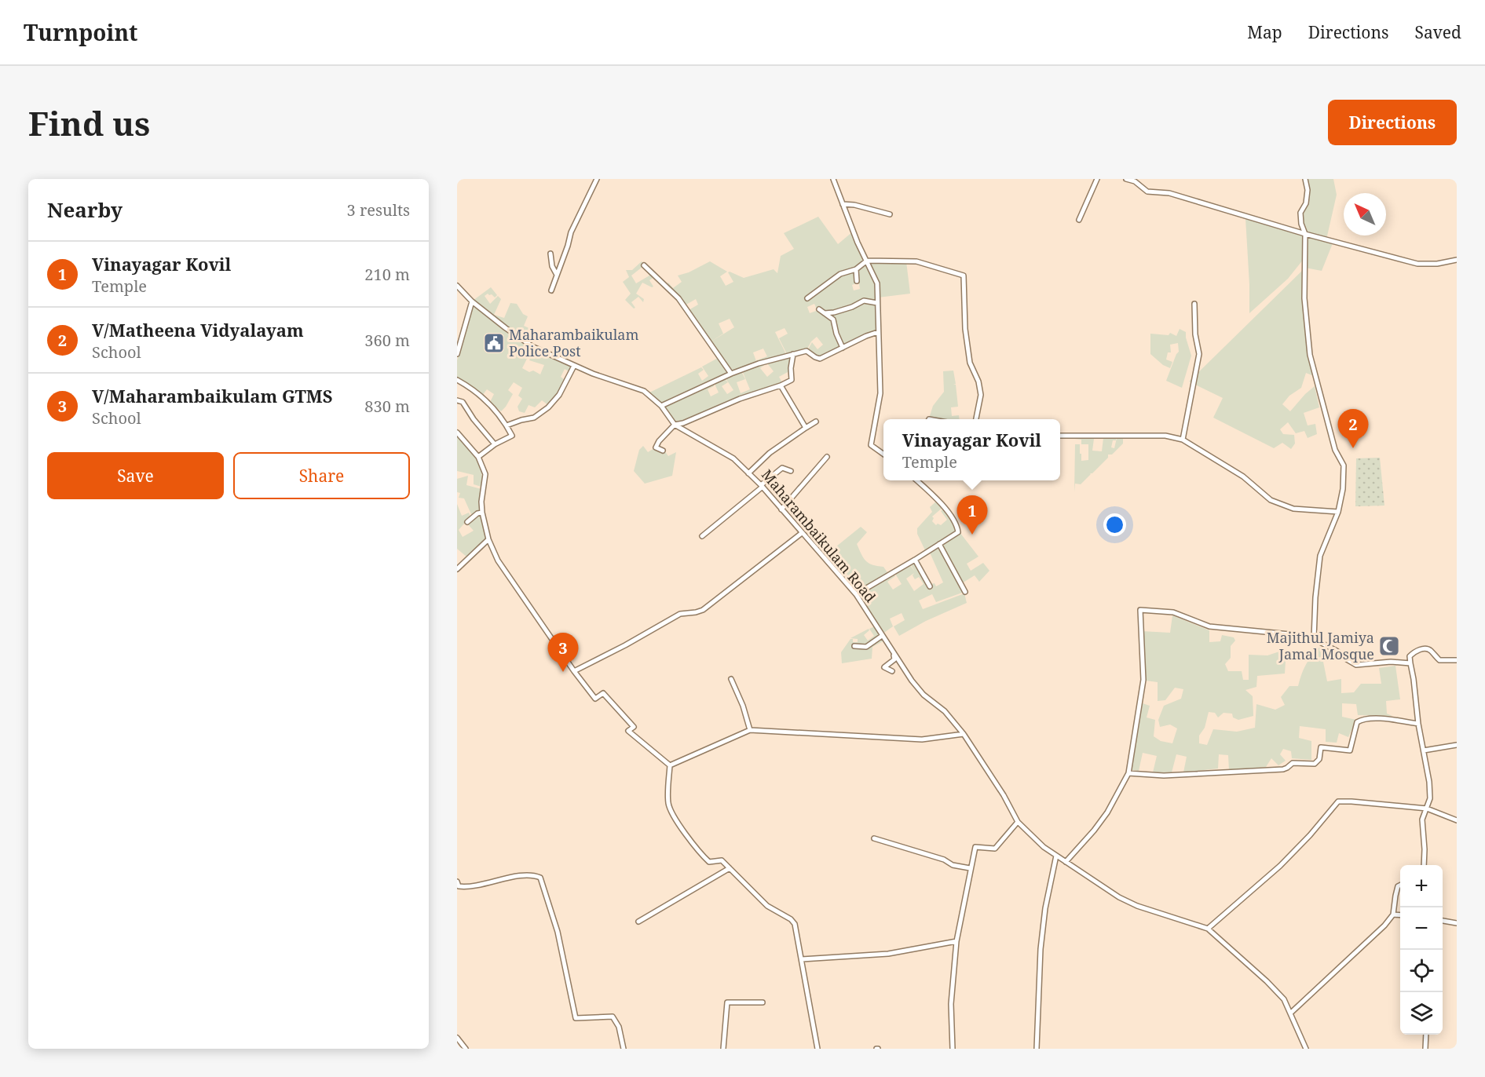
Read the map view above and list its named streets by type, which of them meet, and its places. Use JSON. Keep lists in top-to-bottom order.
{
  "streets": {
    "street": ["Maharambaikulam Road"]
  },
  "places": {
    "public building": ["Maharambaikulam Police Post"],
    "mosque": ["Majithul Jamiya Jamal Mosque"]
  },
  "north": "top left",
  "page": {
    "header": "Turnpoint",
    "nav": ["Map", "Directions", "Saved"],
    "buttons": [
      "Directions",
      ["Save", "Share"]
    ],
    "title": "Find us",
    "heading": ["Nearby", "3 results"],
    "list": [
      {
        "mark": "1",
        "name": "Vinayagar Kovil",
        "note": "Temple",
        "value": "210 m"
      },
      {
        "mark": "2",
        "name": "V/Matheena Vidyalayam",
        "note": "School",
        "value": "360 m"
      },
      {
        "mark": "3",
        "name": "V/Maharambaikulam GTMS",
        "note": "School",
        "value": "830 m"
      }
    ],
    "pins": ["2", "1", "3"],
    "popup": ["Vinayagar Kovil", "Temple"],
    "map_buttons": ["+", "−"]
  }
}
